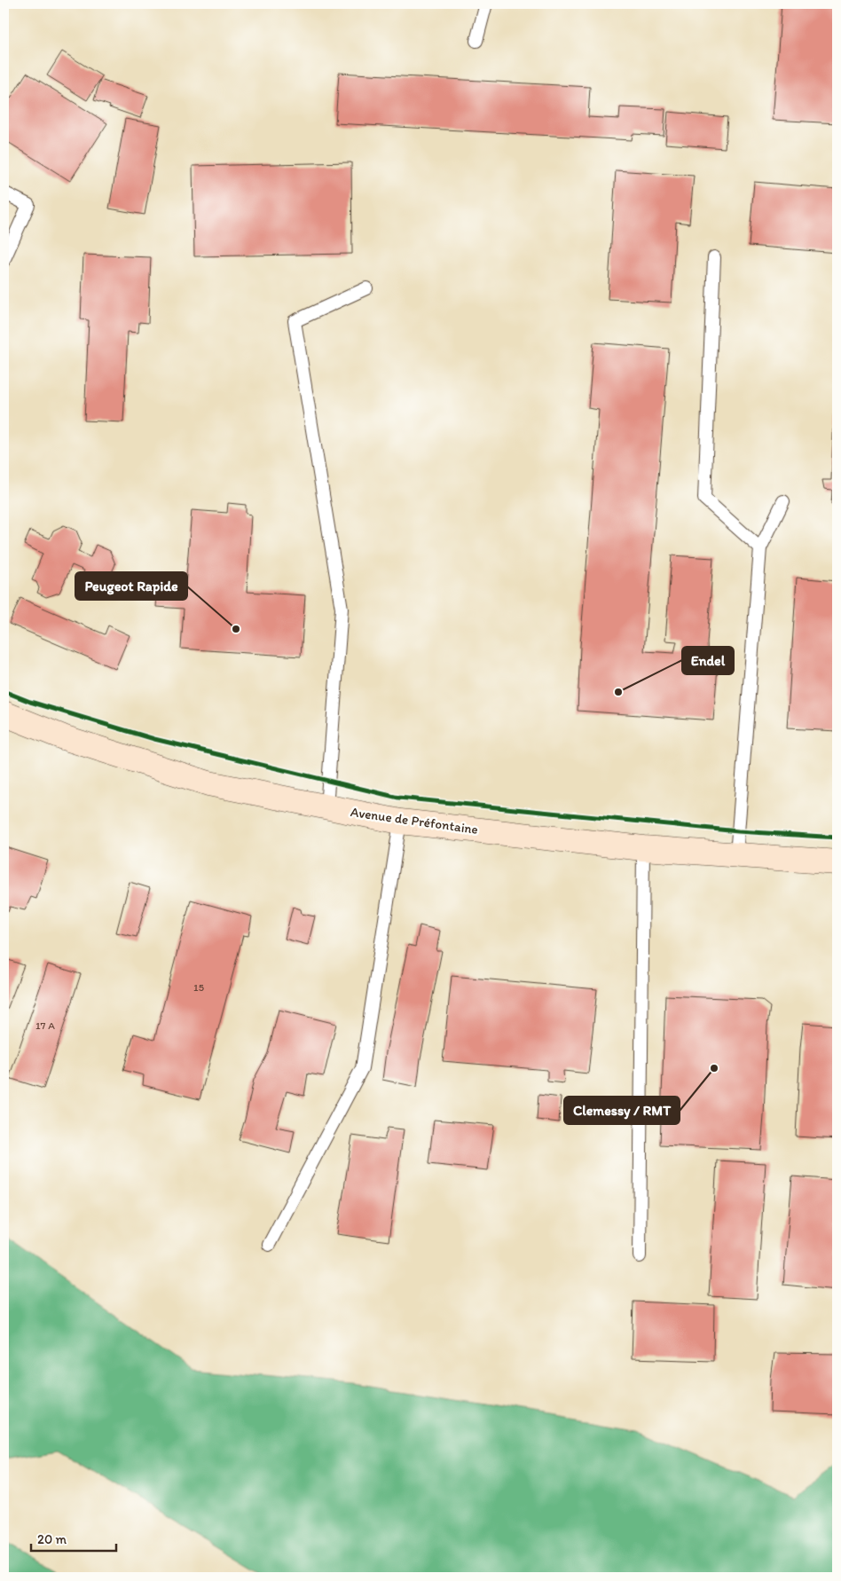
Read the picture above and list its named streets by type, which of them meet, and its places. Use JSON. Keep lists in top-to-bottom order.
{
  "streets": {
    "main road": ["Avenue de Préfontaine"]
  },
  "places": ["Peugeot Rapide", "Endel", "Clemessy / RMT"],
  "house_numbers": ["15", "17 A"],
  "scale_bar": "20 m"
}
